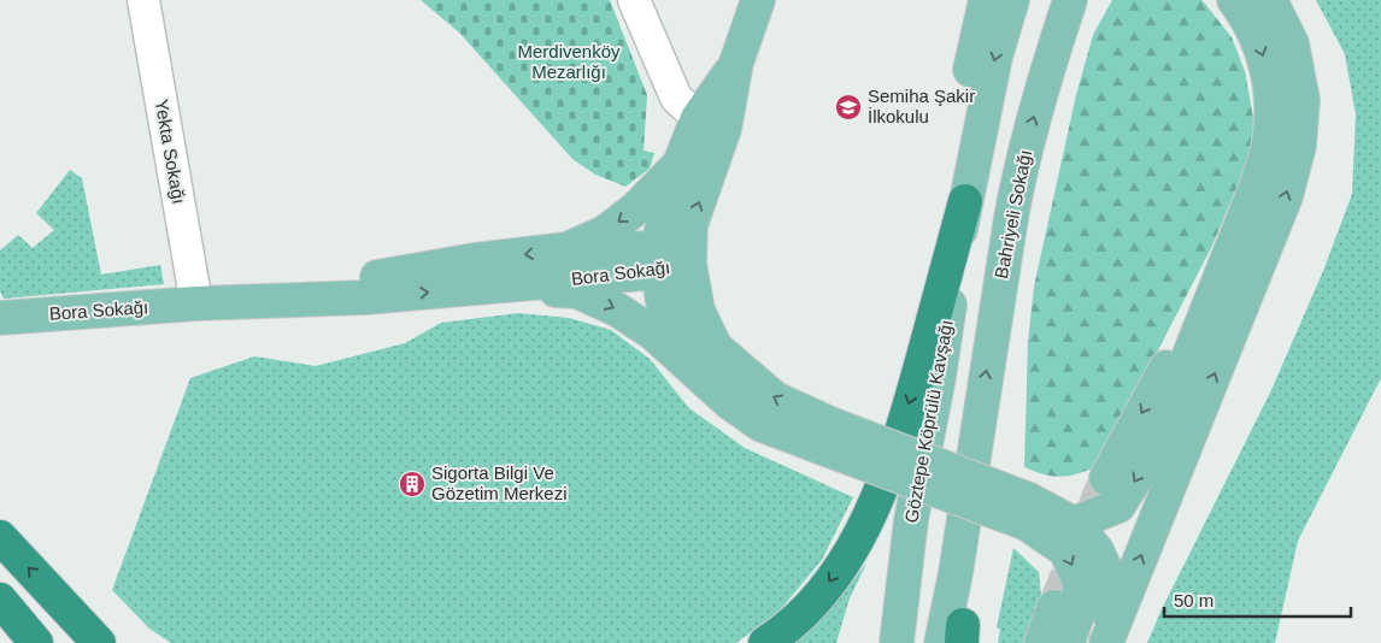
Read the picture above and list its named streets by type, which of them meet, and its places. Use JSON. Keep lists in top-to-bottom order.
{
  "streets": {
    "main road": ["Bahriyeli Sokağı", "Bora Sokağı", "Göztepe Köprülü Kavşağı"],
    "street": ["Yekta Sokağı"]
  },
  "crossings": [
    ["Yekta Sokağı", "Bora Sokağı"]
  ],
  "parks": ["Merdivenköy Mezarlığı"],
  "places": {
    "school or university": ["Semiha Şakir İlkokulu"],
    "building": ["Sigorta Bilgi Ve Gözetim Merkezi"]
  },
  "scale_bar": "50 m"
}
